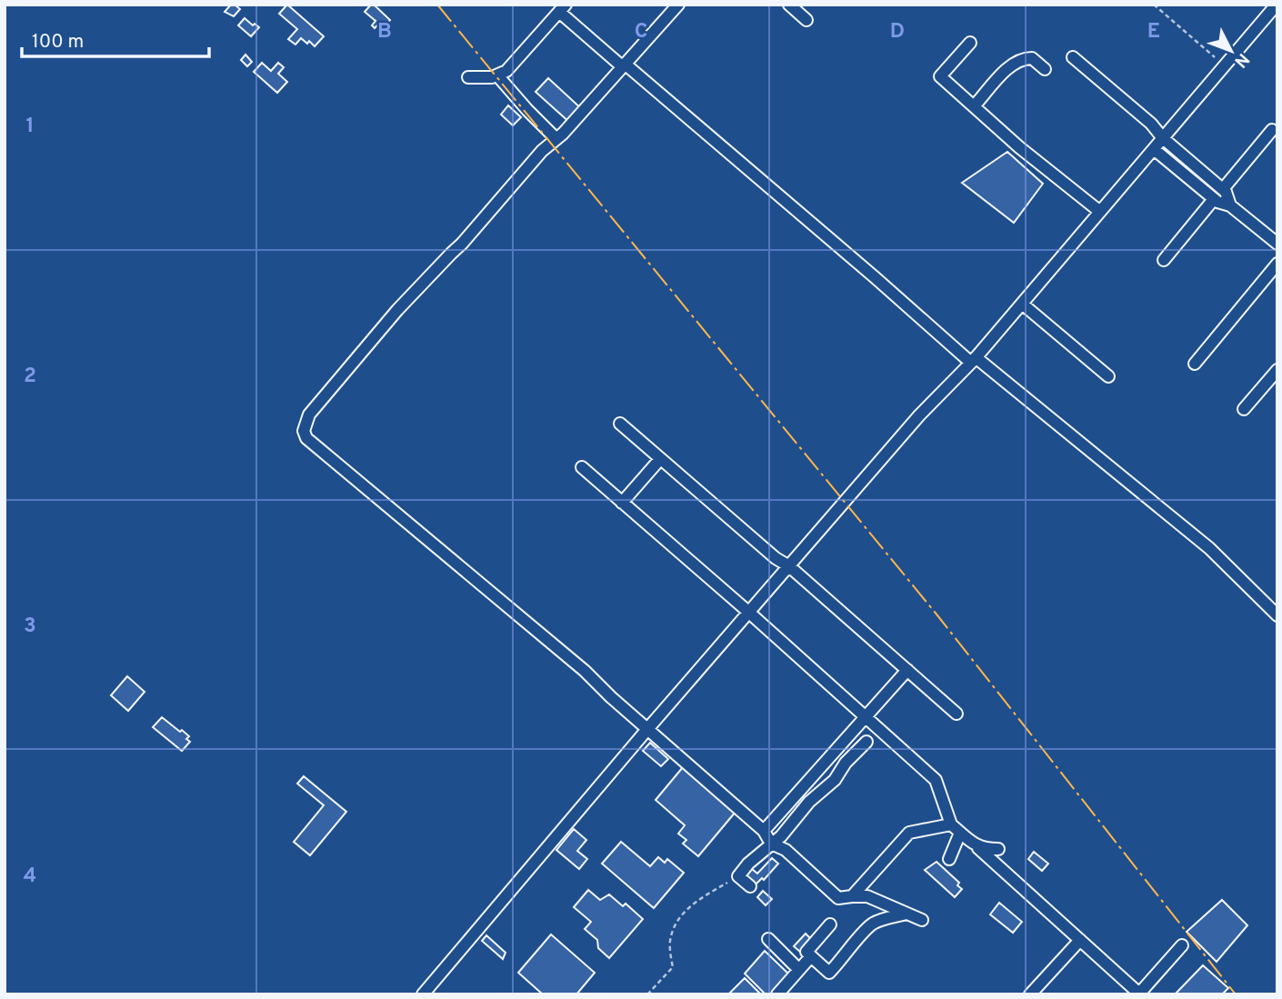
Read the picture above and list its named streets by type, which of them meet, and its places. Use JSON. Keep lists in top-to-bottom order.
{
  "scale_bar": "100 m",
  "north": "bottom right",
  "grid": {
    "columns": [
      "B",
      "C",
      "D",
      "E"
    ],
    "rows": [
      "1",
      "2",
      "3",
      "4"
    ]
  }
}
